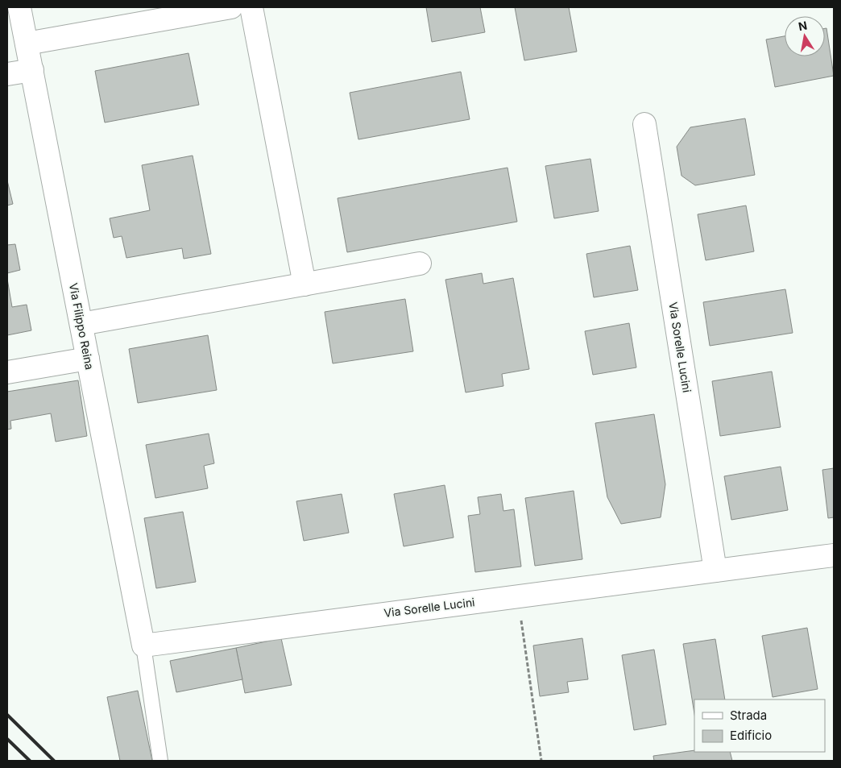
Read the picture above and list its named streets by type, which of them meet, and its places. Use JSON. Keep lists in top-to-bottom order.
{
  "streets": {
    "street": ["Via Filippo Reina", "Via Sorelle Lucini"]
  },
  "crossings": [
    ["Via Filippo Reina", "Via Sorelle Lucini"]
  ],
  "legend": ["Strada", "Edificio"],
  "north": "top"
}
